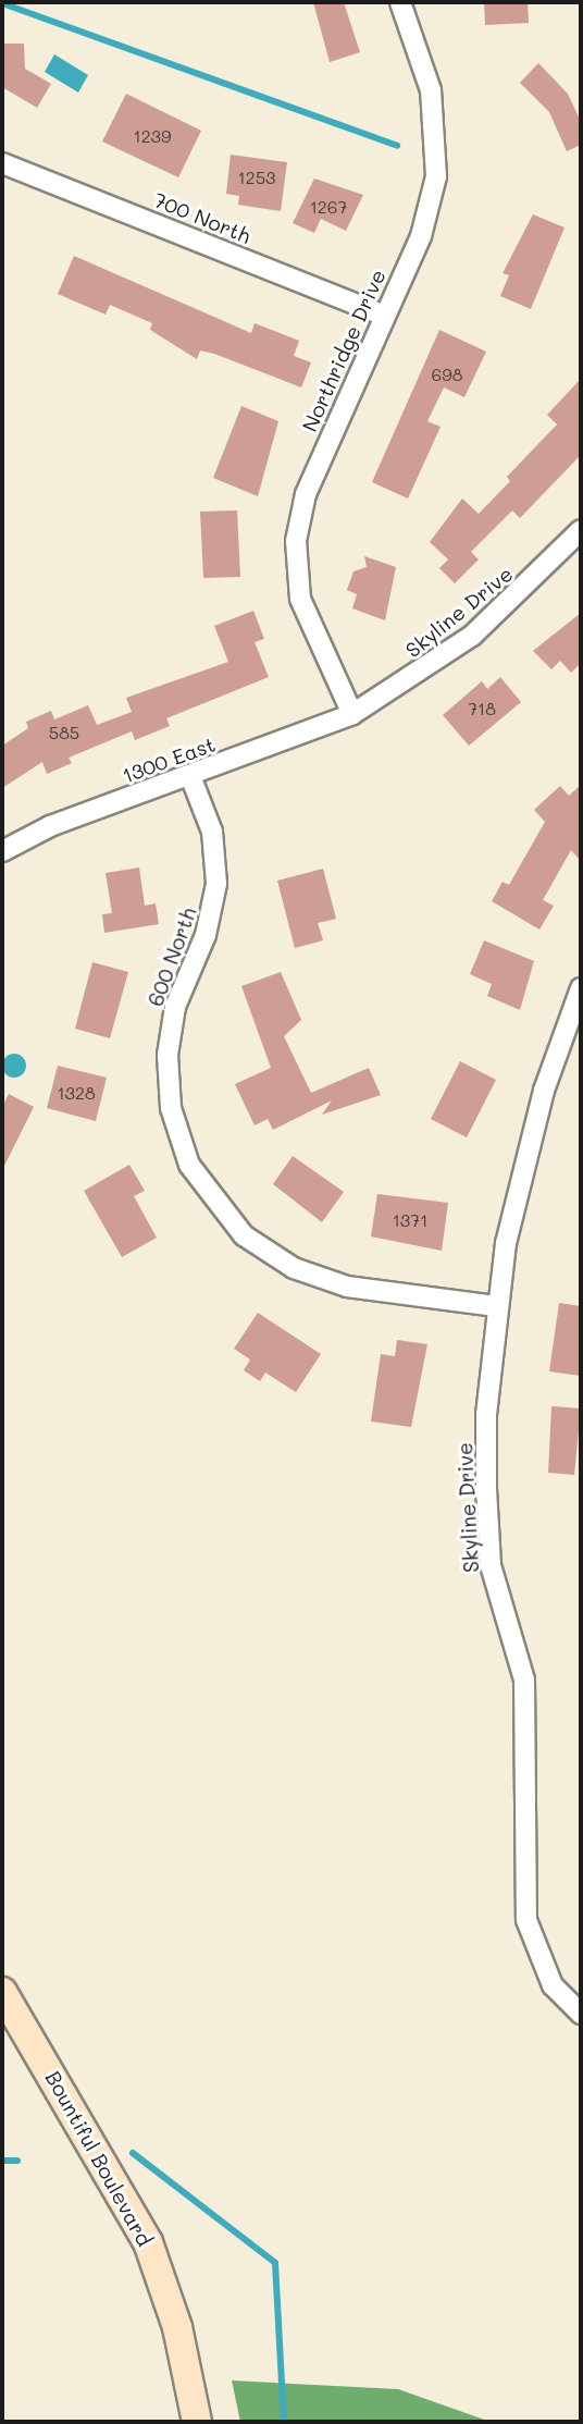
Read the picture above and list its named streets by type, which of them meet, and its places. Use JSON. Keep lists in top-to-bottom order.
{
  "streets": {
    "main road": ["Bountiful Boulevard"],
    "street": [
      "700 North",
      "Northridge Drive",
      "Skyline Drive",
      "1300 East",
      "600 North"
    ]
  },
  "crossings": [
    ["700 North", "Northridge Drive"],
    ["Northridge Drive", "Skyline Drive"],
    ["Northridge Drive", "1300 East"],
    ["Skyline Drive", "1300 East"],
    ["Skyline Drive", "600 North"],
    ["1300 East", "600 North"]
  ],
  "house_numbers": [
    "1239",
    "1253",
    "1267",
    "698",
    "718",
    "585",
    "1328",
    "1371"
  ]
}
